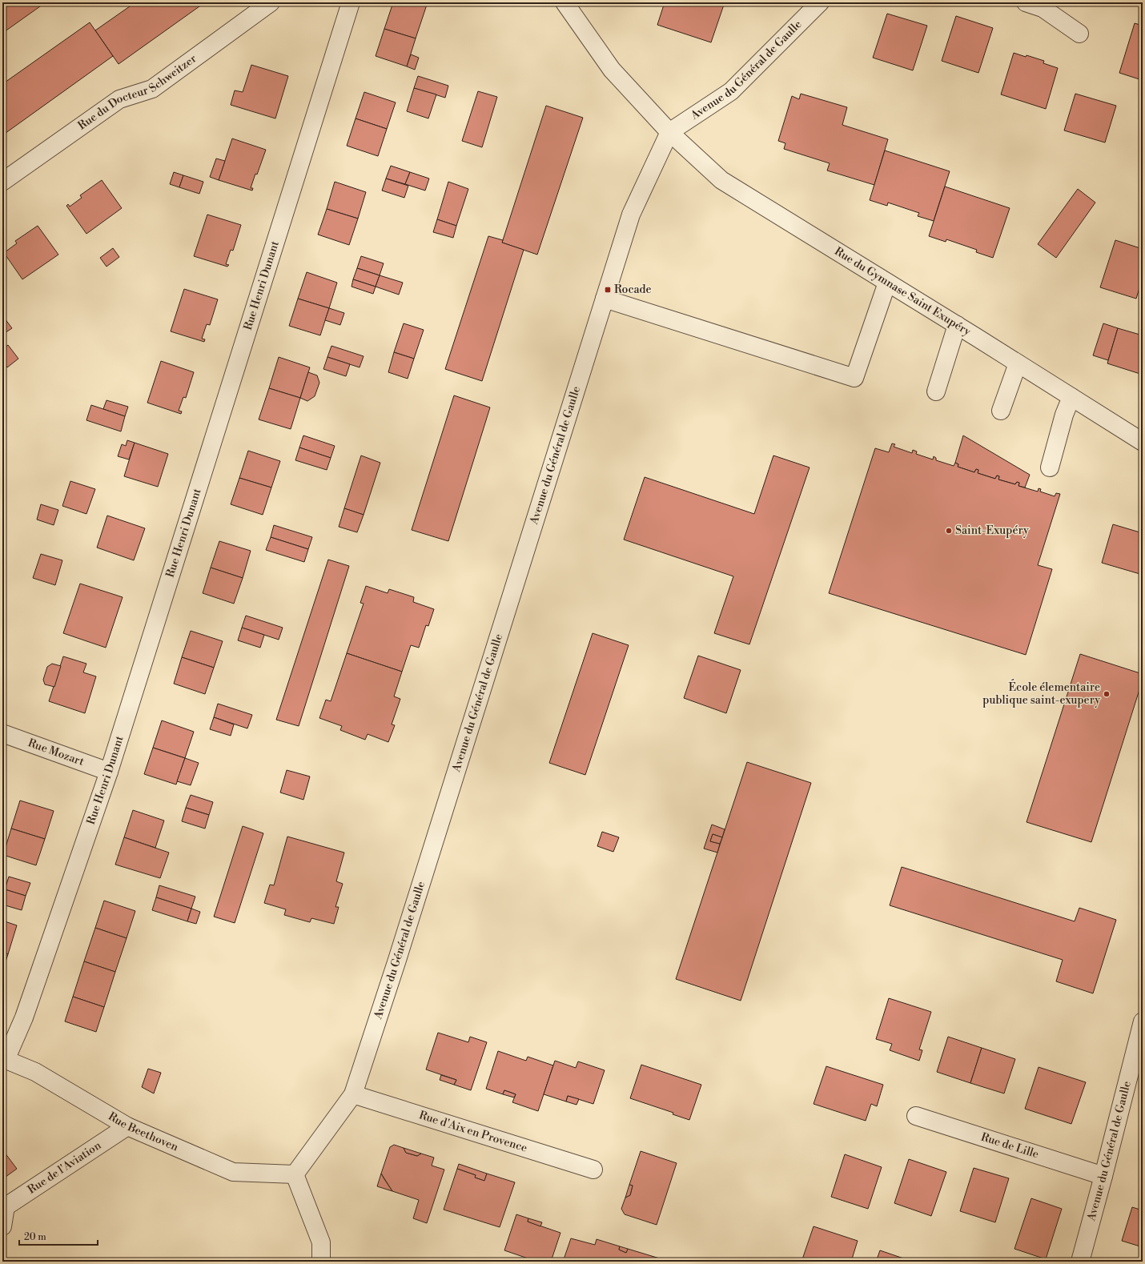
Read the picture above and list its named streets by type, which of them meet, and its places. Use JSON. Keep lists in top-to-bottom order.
{
  "streets": {
    "street": [
      "Avenue du Général de Gaulle",
      "Rue du Docteur Schweitzer",
      "Rue Henri Dunant",
      "Rue du Gymnase Saint Exupéry",
      "Rue Mozart",
      "Rue Beethoven",
      "Rue d'Aix en Provence",
      "Rue de Lille",
      "Rue de l'Aviation"
    ]
  },
  "crossings": [
    ["Avenue du Général de Gaulle", "Rue du Gymnase Saint Exupéry"],
    ["Avenue du Général de Gaulle", "Rue Beethoven"],
    ["Avenue du Général de Gaulle", "Rue d'Aix en Provence"],
    ["Avenue du Général de Gaulle", "Rue de Lille"],
    ["Rue Henri Dunant", "Rue Mozart"],
    ["Rue Henri Dunant", "Rue Beethoven"],
    ["Rue Beethoven", "Rue de l'Aviation"]
  ],
  "places": {
    "transit": ["Rocade"],
    "other": ["Saint-Exupéry", "École élementaire publique saint-exupery"]
  },
  "scale_bar": "20 m"
}
